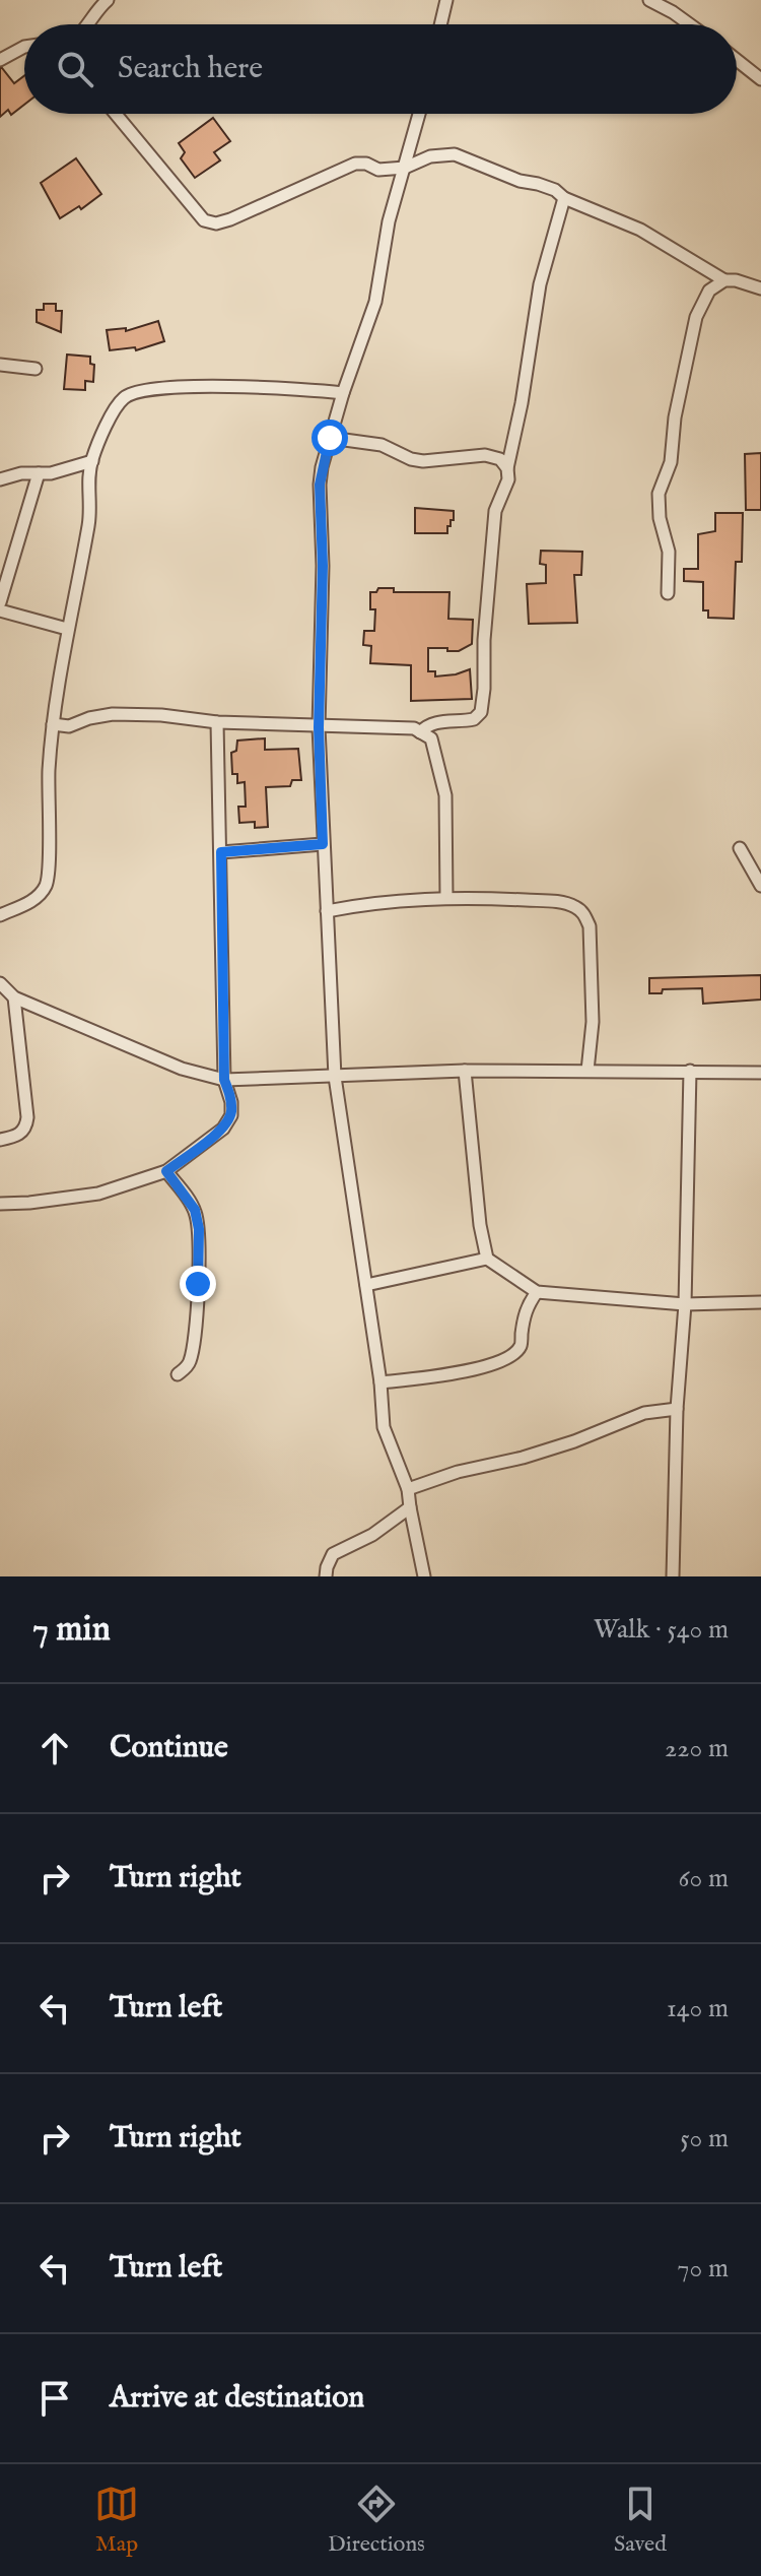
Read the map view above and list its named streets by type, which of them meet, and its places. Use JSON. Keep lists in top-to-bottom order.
{
  "page": {
    "search": "Search here",
    "heading": ["7 min", "Walk · 540 m"],
    "list": [
      ["Continue", "220 m"],
      ["Turn right", "60 m"],
      ["Turn left", "140 m"],
      ["Turn right", "50 m"],
      ["Turn left", "70 m"],
      "Arrive at destination"
    ],
    "nav": ["Map", "Directions", "Saved"]
  }
}
